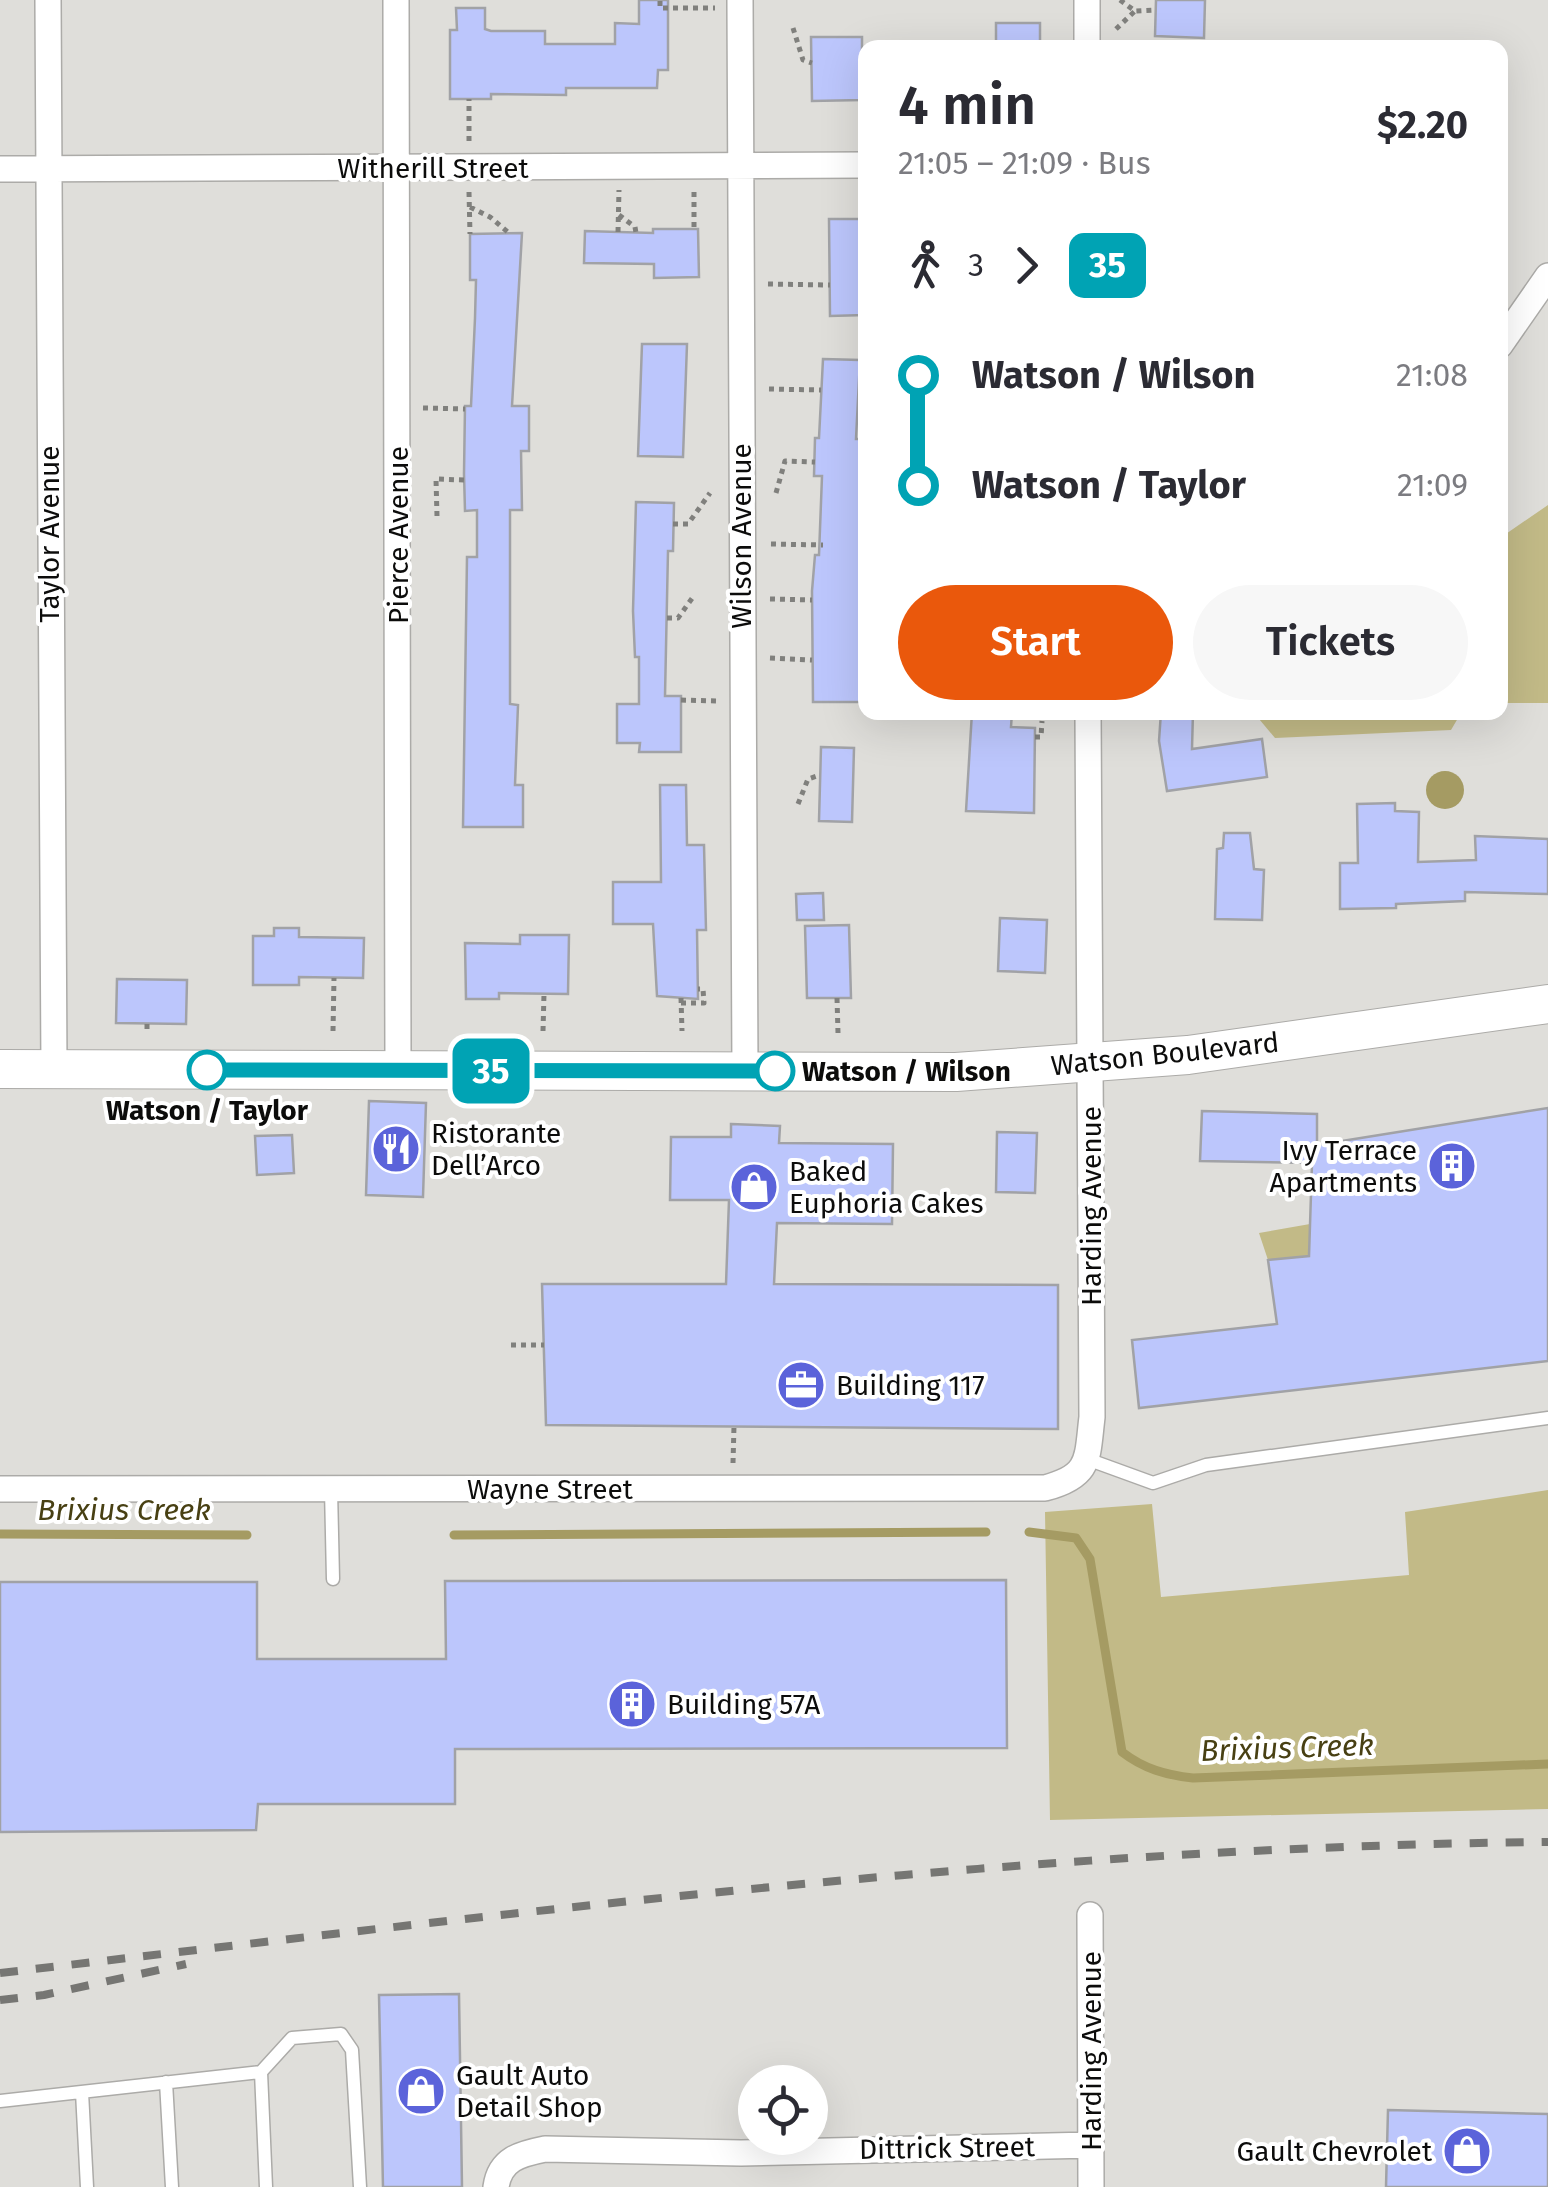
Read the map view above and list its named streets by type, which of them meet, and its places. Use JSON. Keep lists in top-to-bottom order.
{
  "streets": {
    "street": [
      "Witherill Street",
      "Taylor Avenue",
      "Pierce Avenue",
      "Wilson Avenue",
      "Watson Boulevard",
      "Harding Avenue",
      "Wayne Street",
      "Dittrick Street"
    ]
  },
  "crossings": [
    ["Witherill Street", "Taylor Avenue"],
    ["Witherill Street", "Pierce Avenue"],
    ["Witherill Street", "Wilson Avenue"],
    ["Taylor Avenue", "Watson Boulevard"],
    ["Pierce Avenue", "Watson Boulevard"],
    ["Wilson Avenue", "Watson Boulevard"],
    ["Watson Boulevard", "Harding Avenue"],
    ["Harding Avenue", "Wayne Street"],
    ["Harding Avenue", "Dittrick Street"]
  ],
  "water": ["Brixius Creek"],
  "places": {
    "other": ["Watson / Taylor", "Watson / Wilson"],
    "restaurant": ["Ristorante Dell’Arco"],
    "building": ["Ivy Terrace Apartments", "Building 57A"],
    "shop": ["Baked Euphoria Cakes", "Gault Auto Detail Shop", "Gault Chevrolet"],
    "office": ["Building 117"]
  },
  "lines": ["bus line 35"],
  "page": {
    "on_map": "35",
    "heading": ["4 min", "21:05 – 21:09 · Bus", "$2.20"],
    "legs": ["3", "35"],
    "list": [
      {
        "name": "Watson / Wilson",
        "value": "21:08"
      },
      {
        "name": "Watson / Taylor",
        "value": "21:09"
      }
    ],
    "buttons": ["Start", "Tickets"]
  }
}
